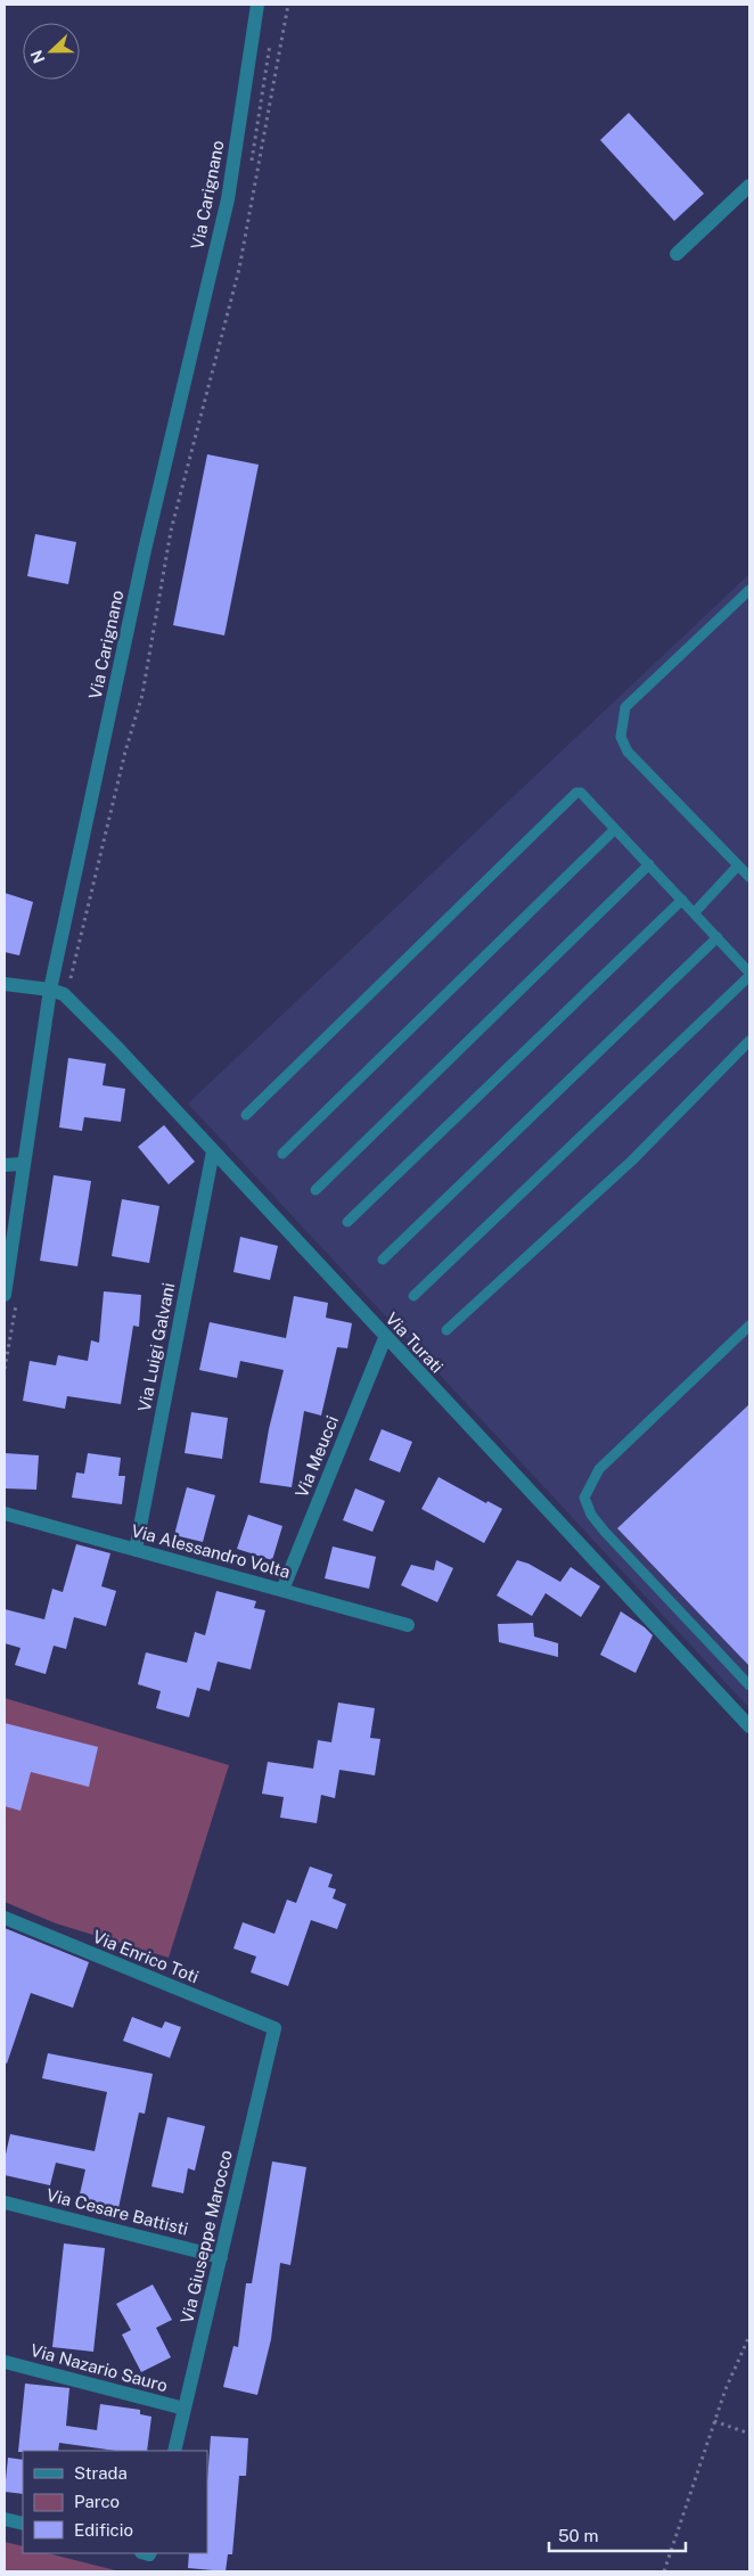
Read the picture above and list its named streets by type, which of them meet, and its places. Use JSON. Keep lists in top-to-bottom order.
{
  "streets": {
    "street": [
      "Via Carignano",
      "Via Turati",
      "Via Luigi Galvani",
      "Via Meucci",
      "Via Alessandro Volta",
      "Via Enrico Toti",
      "Via Cesare Battisti",
      "Via Giuseppe Marocco",
      "Via Nazario Sauro"
    ]
  },
  "crossings": [
    ["Via Carignano", "Via Turati"],
    ["Via Turati", "Via Luigi Galvani"],
    ["Via Turati", "Via Meucci"],
    ["Via Luigi Galvani", "Via Alessandro Volta"],
    ["Via Meucci", "Via Alessandro Volta"],
    ["Via Enrico Toti", "Via Giuseppe Marocco"],
    ["Via Cesare Battisti", "Via Giuseppe Marocco"],
    ["Via Giuseppe Marocco", "Via Nazario Sauro"]
  ],
  "legend": ["Strada", "Parco", "Edificio"],
  "scale_bar": "50 m",
  "north": "left"
}
